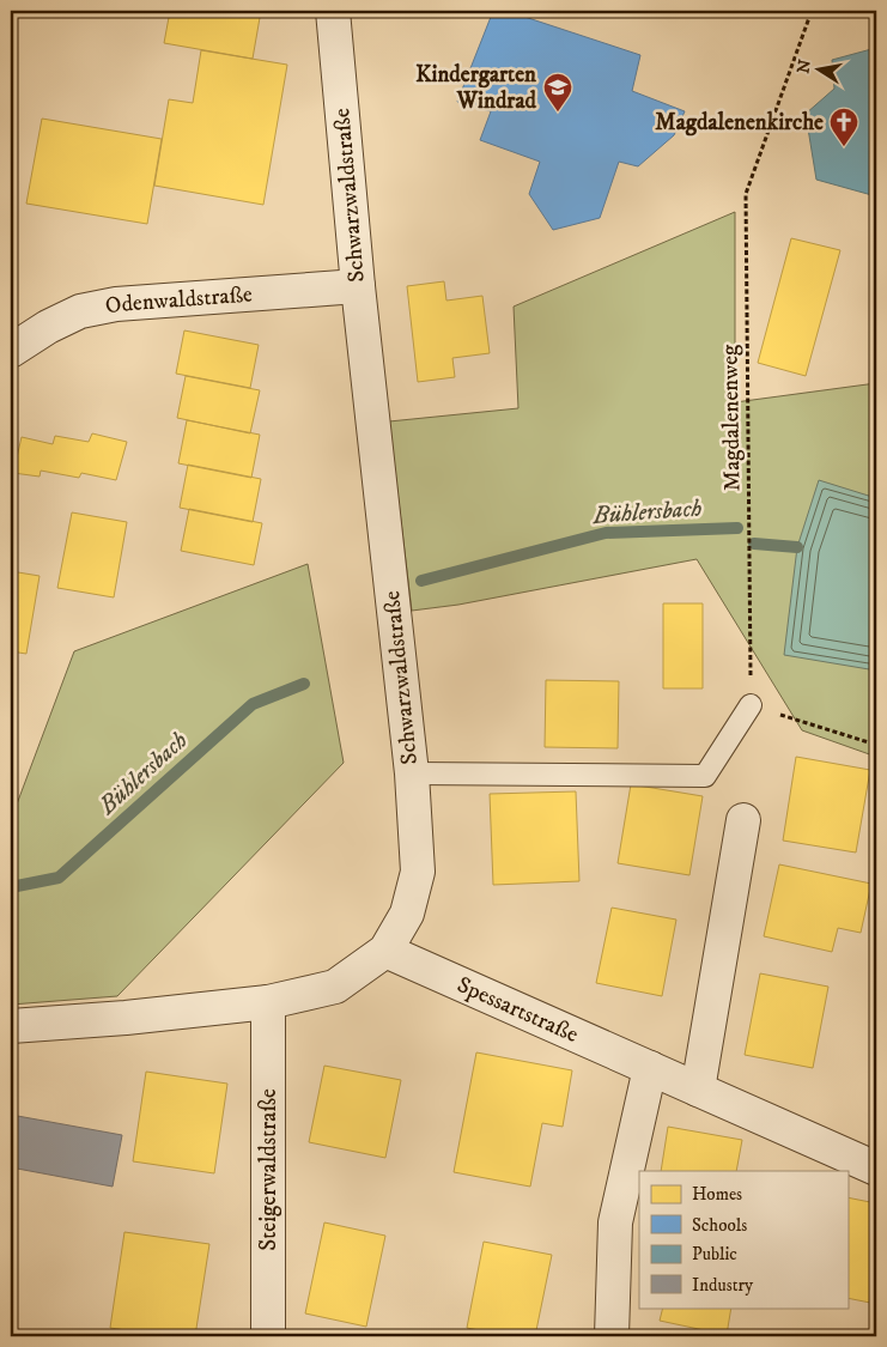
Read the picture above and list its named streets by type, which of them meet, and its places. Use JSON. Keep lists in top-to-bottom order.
{
  "streets": {
    "street": [
      "Schwarzwaldstraße",
      "Odenwaldstraße",
      "Spessartstraße",
      "Steigerwaldstraße"
    ],
    "path": ["Magdalenenweg"]
  },
  "crossings": [
    ["Schwarzwaldstraße", "Odenwaldstraße"],
    ["Schwarzwaldstraße", "Spessartstraße"],
    ["Schwarzwaldstraße", "Steigerwaldstraße"]
  ],
  "water": ["Bühlersbach"],
  "places": {
    "school or university": ["Kindergarten Windrad"],
    "church": ["Magdalenenkirche"]
  },
  "legend": [
    "Homes",
    "Schools",
    "Public",
    "Industry"
  ],
  "north": "left"
}
